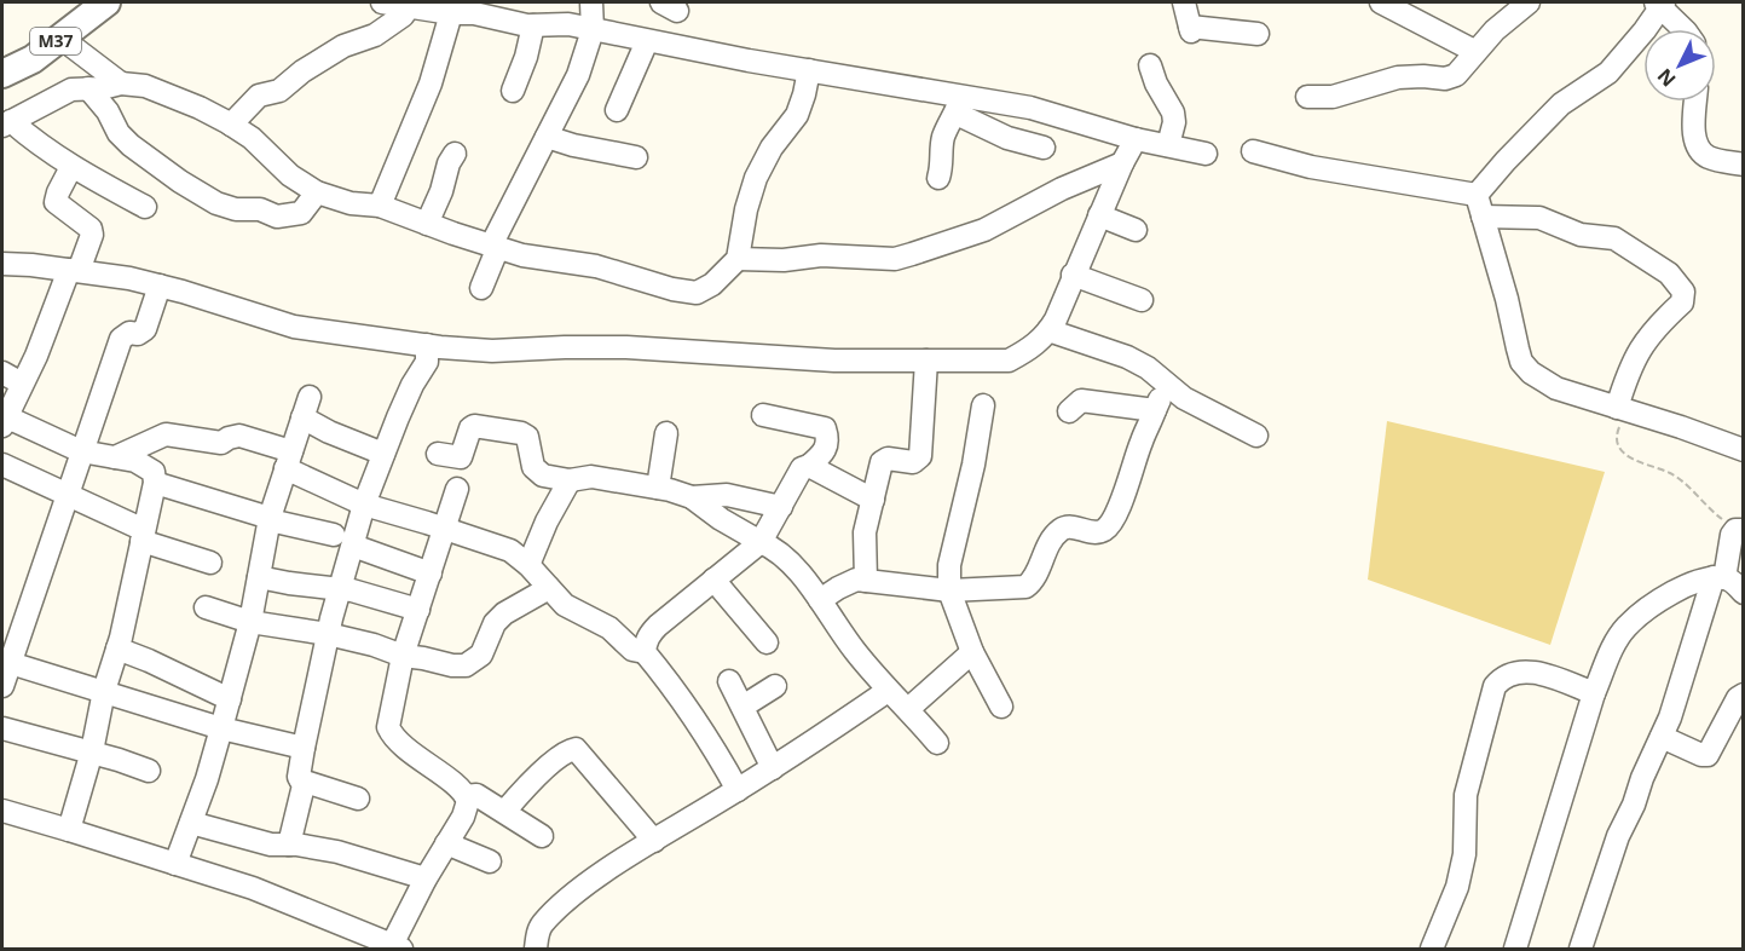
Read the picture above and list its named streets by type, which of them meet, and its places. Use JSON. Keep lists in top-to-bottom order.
{
  "streets": {
    "main road": ["M37"]
  },
  "north": "bottom left"
}
